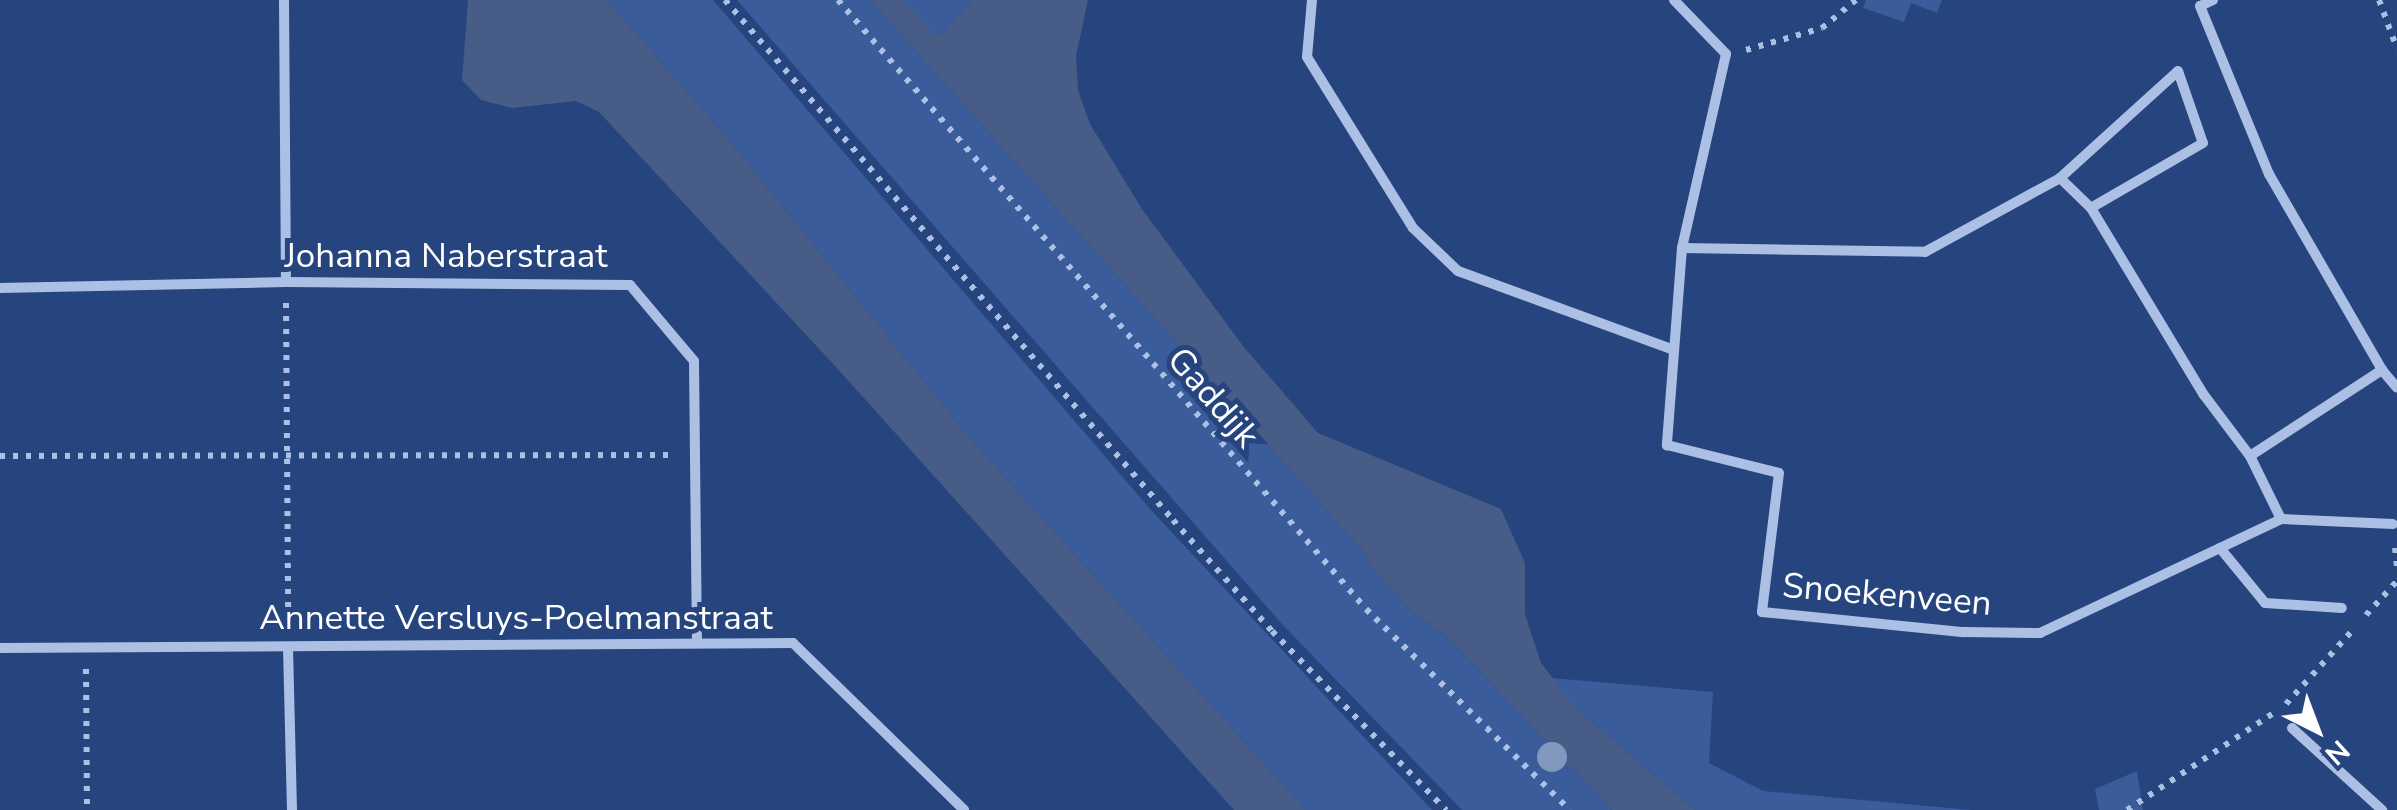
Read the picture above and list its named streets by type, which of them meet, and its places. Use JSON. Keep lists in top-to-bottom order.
{
  "streets": {
    "street": ["Johanna Naberstraat", "Snoekenveen", "Annette Versluys-Poelmanstraat"],
    "path": ["Gaddijk"]
  },
  "crossings": [
    ["Johanna Naberstraat", "Annette Versluys-Poelmanstraat"]
  ],
  "north": "bottom right"
}
